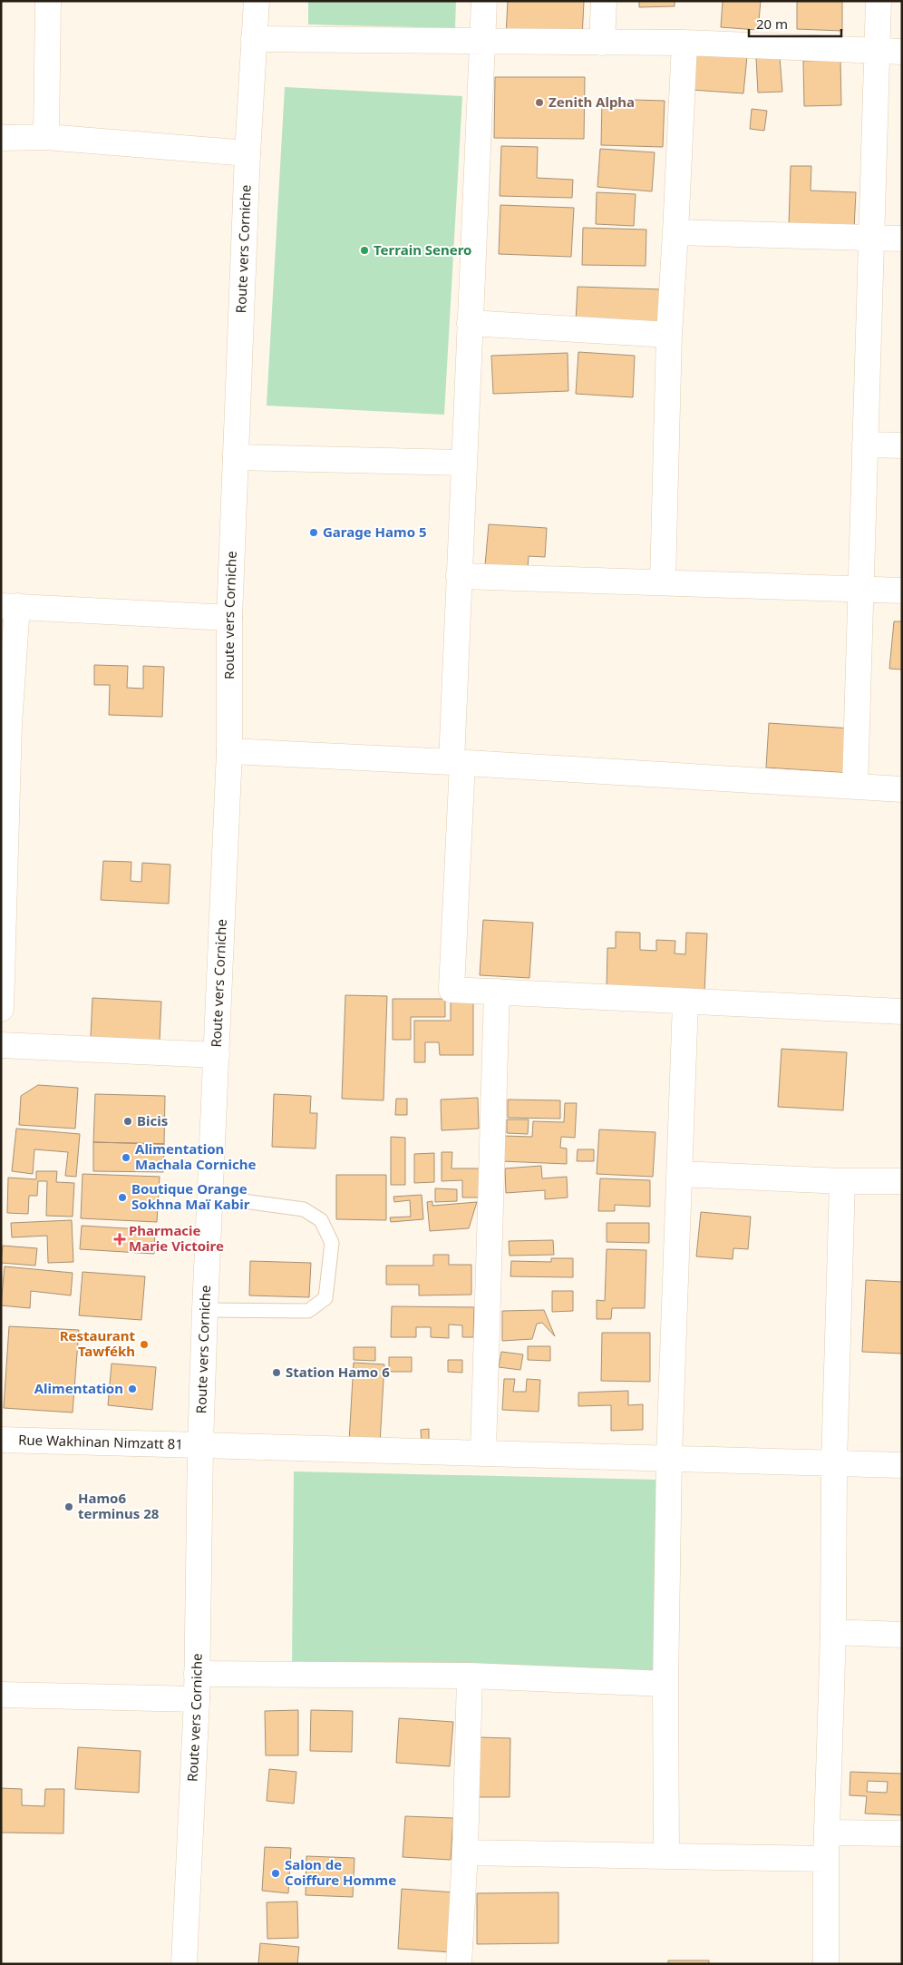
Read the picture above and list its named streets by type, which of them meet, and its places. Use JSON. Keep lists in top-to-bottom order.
{
  "streets": {
    "street": ["Route vers Corniche", "Rue Wakhinan Nimzatt 81"]
  },
  "crossings": [
    ["Route vers Corniche", "Rue Wakhinan Nimzatt 81"]
  ],
  "places": {
    "other": [
      "Zenith Alpha",
      "Terrain Senero",
      "Garage Hamo 5",
      "Bicis",
      "Alimentation Machala Corniche",
      "Boutique Orange Sokhna Maï Kabir",
      "Restaurant Tawfékh",
      "Station Hamo 6",
      "Alimentation",
      "Hamo6 terminus 28",
      "Salon de Coiffure Homme"
    ],
    "health": ["Pharmacie Marie Victoire"]
  },
  "scale_bar": "20 m"
}
